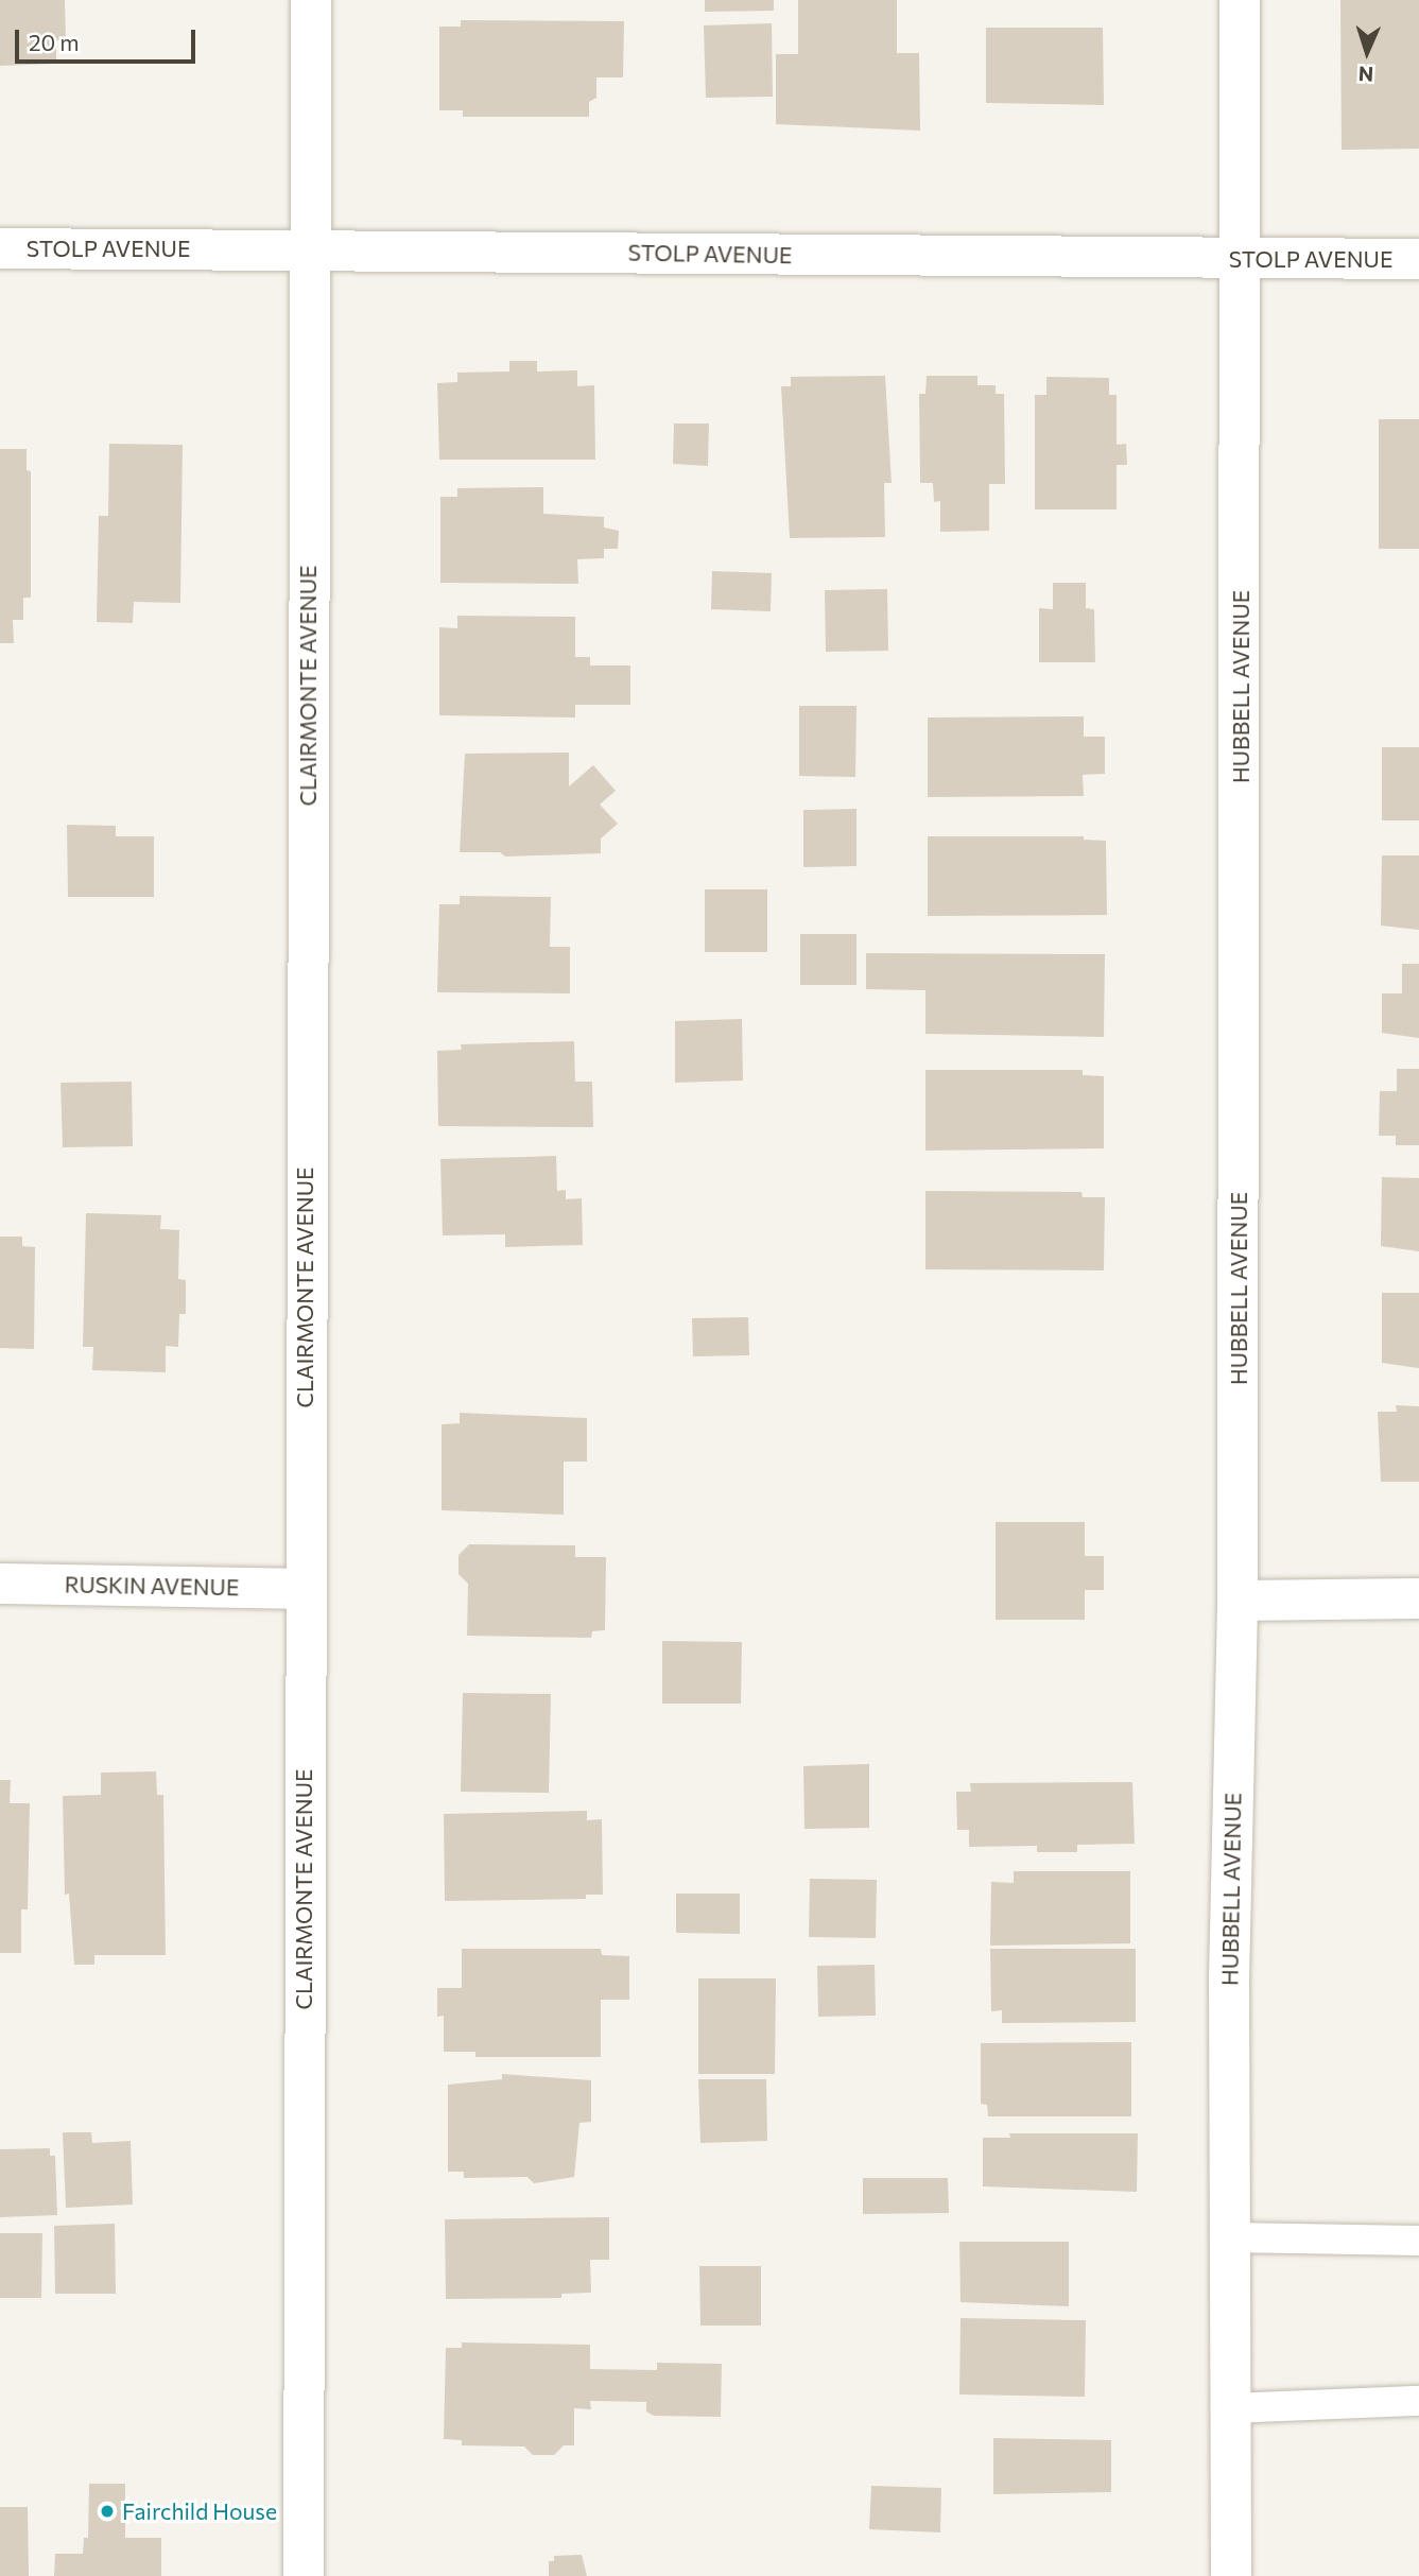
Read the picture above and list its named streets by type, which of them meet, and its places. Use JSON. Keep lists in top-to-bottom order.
{
  "streets": {
    "street": [
      "STOLP AVENUE",
      "CLAIRMONTE AVENUE",
      "HUBBELL AVENUE",
      "RUSKIN AVENUE"
    ]
  },
  "crossings": [
    ["STOLP AVENUE", "CLAIRMONTE AVENUE"],
    ["STOLP AVENUE", "HUBBELL AVENUE"],
    ["CLAIRMONTE AVENUE", "RUSKIN AVENUE"]
  ],
  "places": ["Fairchild House"],
  "scale_bar": "20 m",
  "north": "bottom"
}
